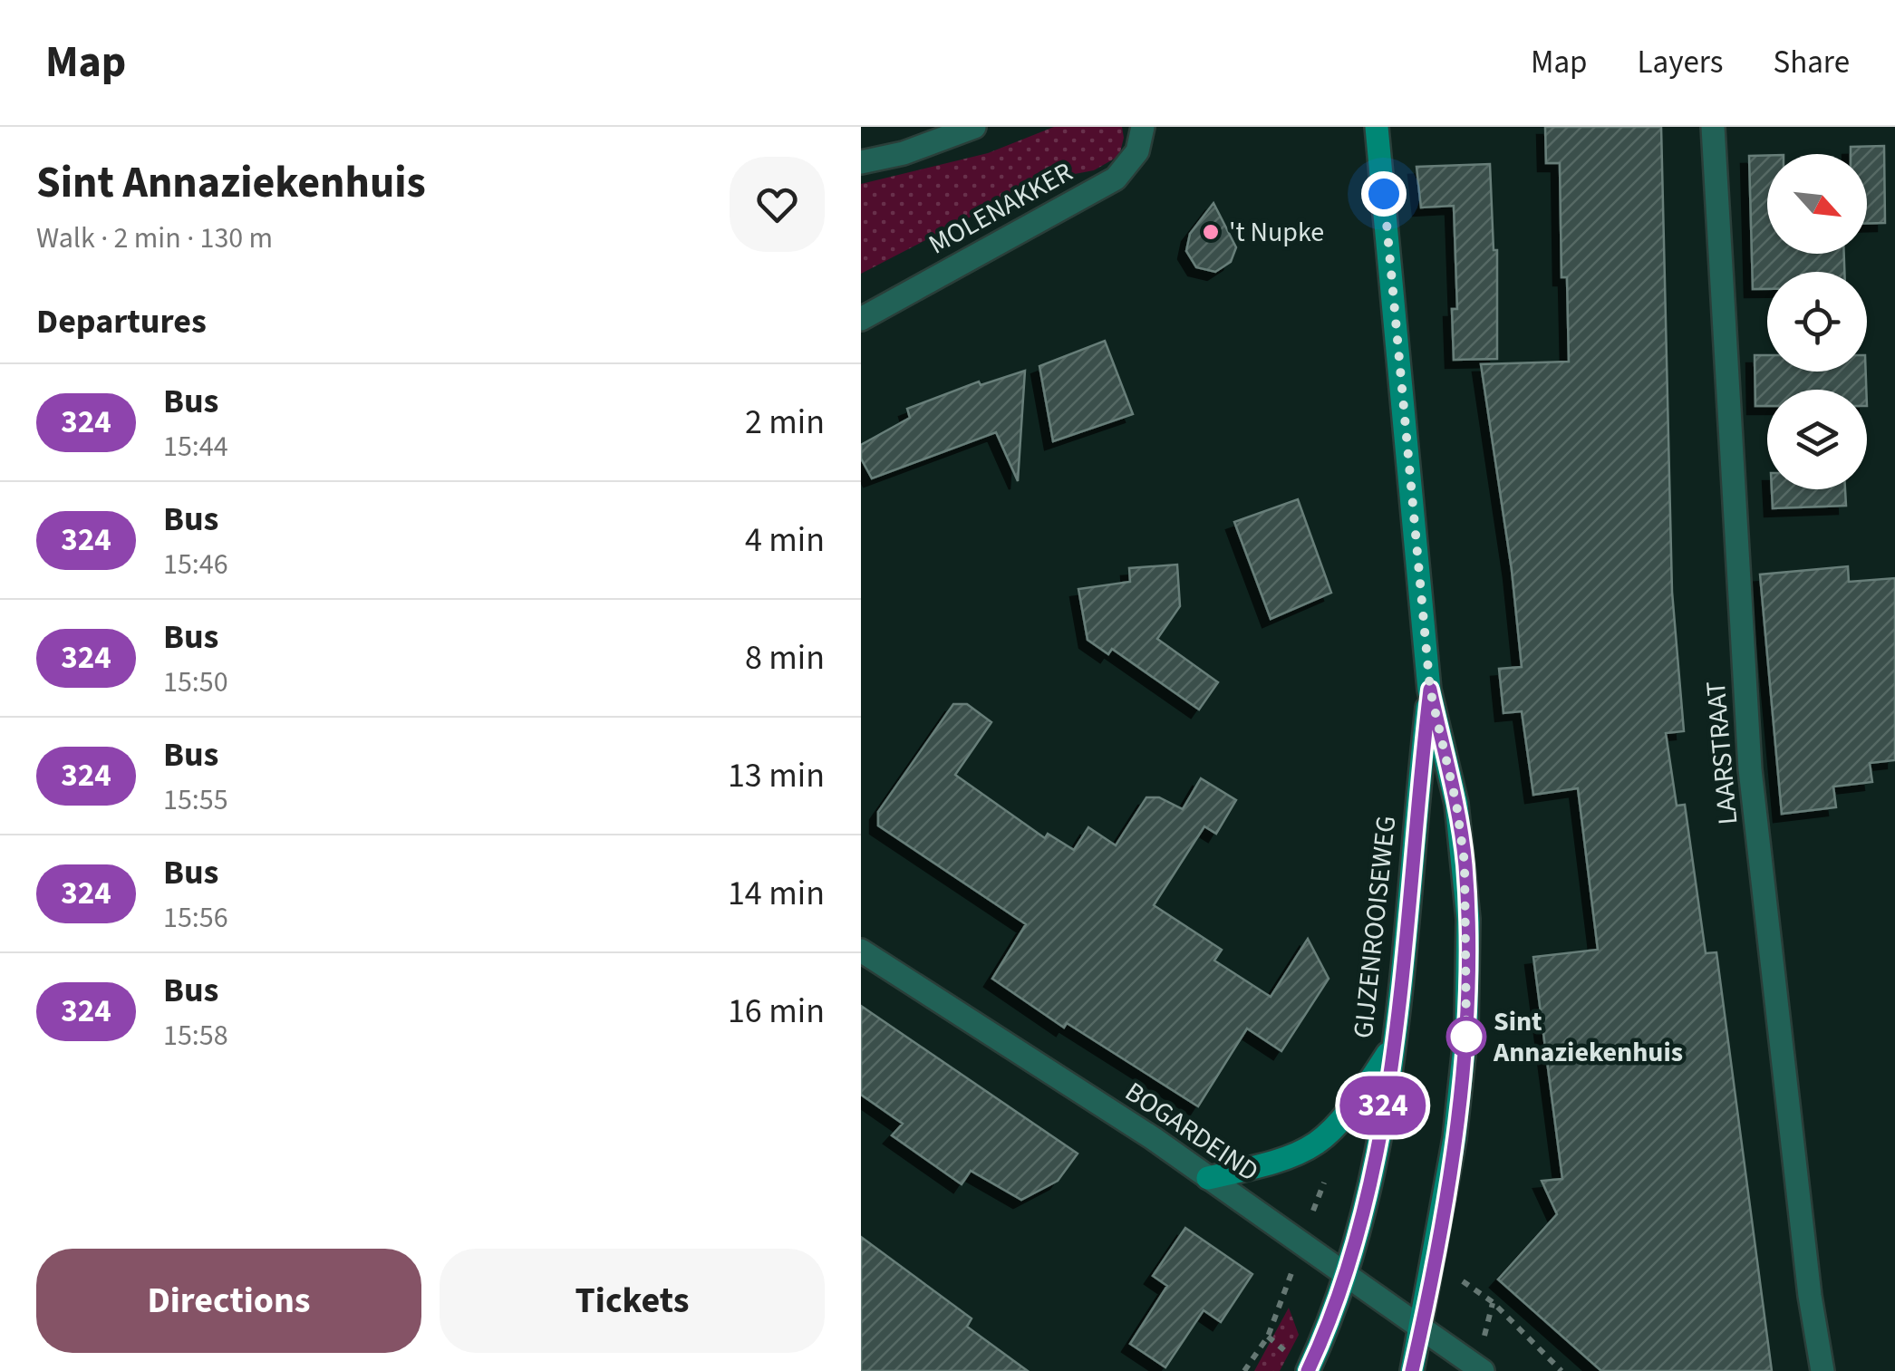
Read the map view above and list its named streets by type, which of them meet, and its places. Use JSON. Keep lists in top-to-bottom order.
{
  "streets": {
    "main road": ["GIJZENROOISEWEG"],
    "street": ["MOLENAKKER", "LAARSTRAAT", "BOGARDEIND"]
  },
  "crossings": [
    ["GIJZENROOISEWEG", "BOGARDEIND"]
  ],
  "places": ["'t Nupke", "Sint Annaziekenhuis"],
  "lines": ["bus line 324"],
  "north": "bottom right",
  "page": {
    "header": "Map",
    "nav": ["Map", "Layers", "Share"],
    "heading": [
      ["Sint Annaziekenhuis", "Walk · 2 min · 130 m"],
      "Departures"
    ],
    "on_map": "324",
    "list": [
      {
        "mark": "324",
        "name": "Bus",
        "note": "15:44",
        "value": "2 min"
      },
      {
        "mark": "324",
        "name": "Bus",
        "note": "15:46",
        "value": "4 min"
      },
      {
        "mark": "324",
        "name": "Bus",
        "note": "15:50",
        "value": "8 min"
      },
      {
        "mark": "324",
        "name": "Bus",
        "note": "15:55",
        "value": "13 min"
      },
      {
        "mark": "324",
        "name": "Bus",
        "note": "15:56",
        "value": "14 min"
      },
      {
        "mark": "324",
        "name": "Bus",
        "note": "15:58",
        "value": "16 min"
      }
    ],
    "buttons": ["Directions", "Tickets"]
  }
}
